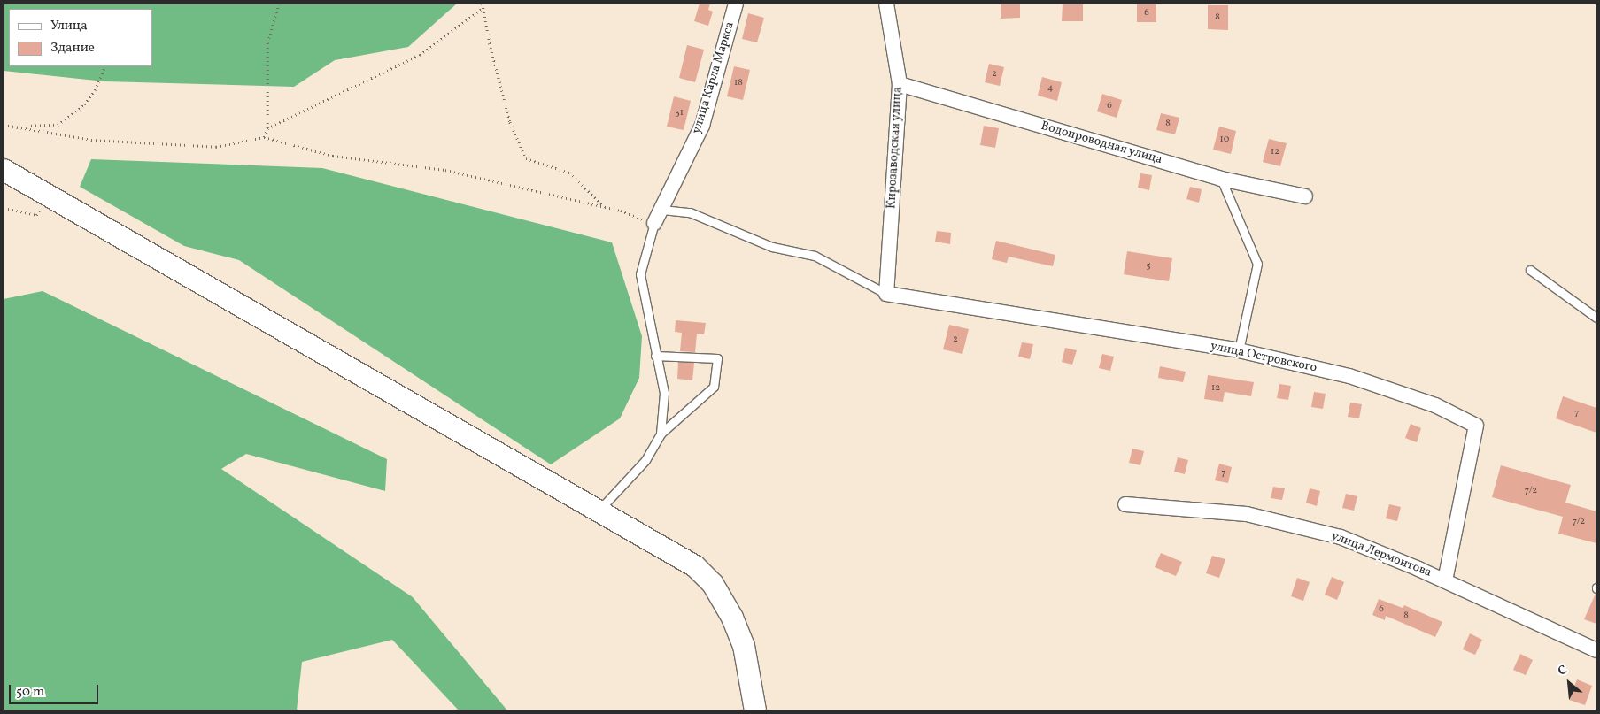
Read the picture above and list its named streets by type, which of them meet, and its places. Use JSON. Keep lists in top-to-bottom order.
{
  "streets": {
    "street": [
      "улица Карла Маркса",
      "Водопроводная улица",
      "Кирозаводская улица",
      "улица Островского",
      "улица Лермонтова"
    ]
  },
  "crossings": [
    ["Водопроводная улица", "Кирозаводская улица"],
    ["Кирозаводская улица", "улица Островского"],
    ["улица Островского", "улица Лермонтова"]
  ],
  "house_numbers": [
    "6",
    "8",
    "2",
    "18",
    "4",
    "6",
    "31",
    "8",
    "10",
    "12",
    "5",
    "2",
    "12",
    "7",
    "7",
    "7/2",
    "7/2",
    "6",
    "8"
  ],
  "legend": ["Улица", "Здание"],
  "scale_bar": "50 m",
  "north": "top left"
}
